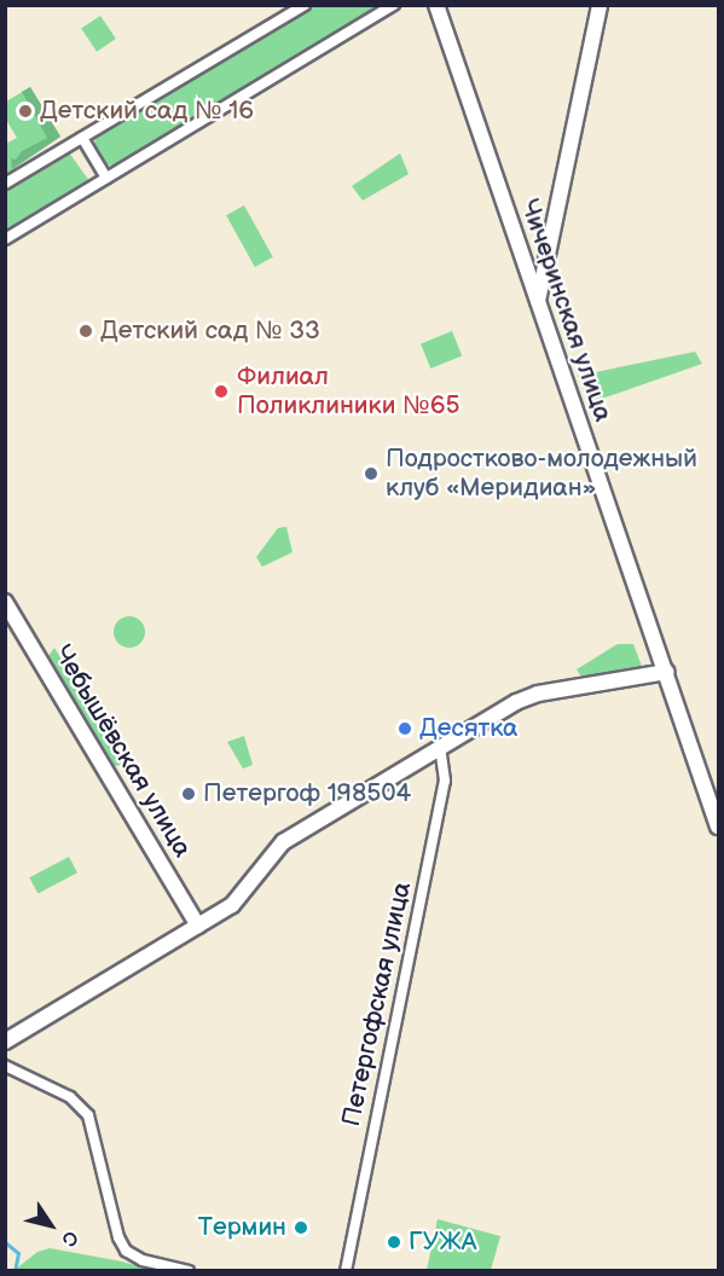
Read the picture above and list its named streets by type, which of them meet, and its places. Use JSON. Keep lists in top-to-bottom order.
{
  "streets": {
    "street": ["Чичеринская улица", "Чебышёвская улица", "Петергофская улица"]
  },
  "places": [
    "Детский сад № 16",
    "Детский сад № 33",
    "Филиал Поликлиники №65",
    "Подростково-молодежный клуб «Меридиан»",
    "Десятка",
    "Петергоф 198504",
    "Термин",
    "ГУЖА"
  ],
  "north": "bottom right"
}
